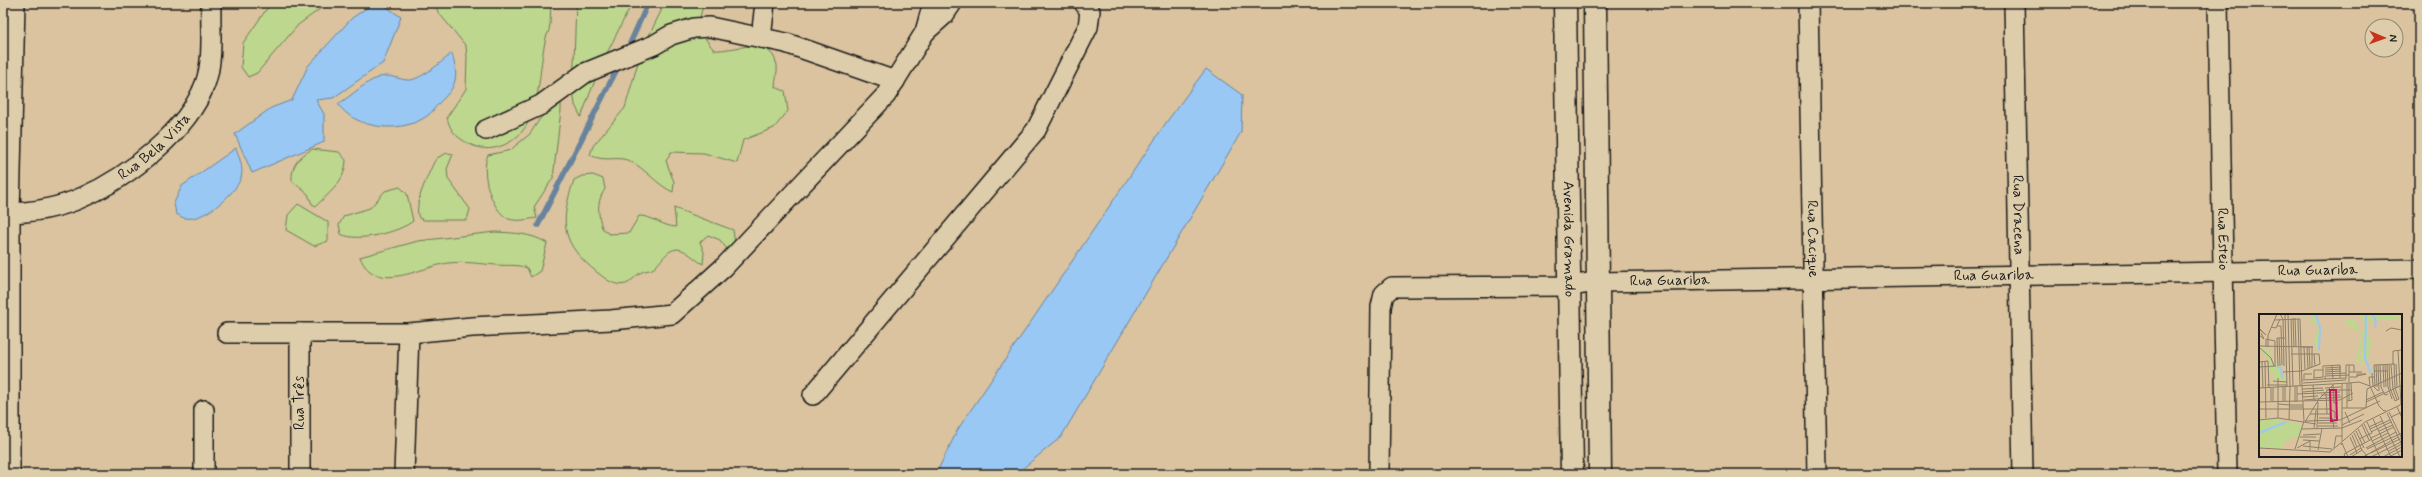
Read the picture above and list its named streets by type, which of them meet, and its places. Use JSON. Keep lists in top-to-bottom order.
{
  "streets": {
    "street": [
      "Rua Bela Vista",
      "Rua Dracena",
      "Avenida Gramado",
      "Rua Cacique",
      "Rua Esteio",
      "Rua Guariba",
      "Rua Três"
    ]
  },
  "crossings": [
    ["Rua Dracena", "Rua Guariba"],
    ["Avenida Gramado", "Rua Guariba"],
    ["Rua Cacique", "Rua Guariba"],
    ["Rua Esteio", "Rua Guariba"]
  ],
  "north": "right"
}
